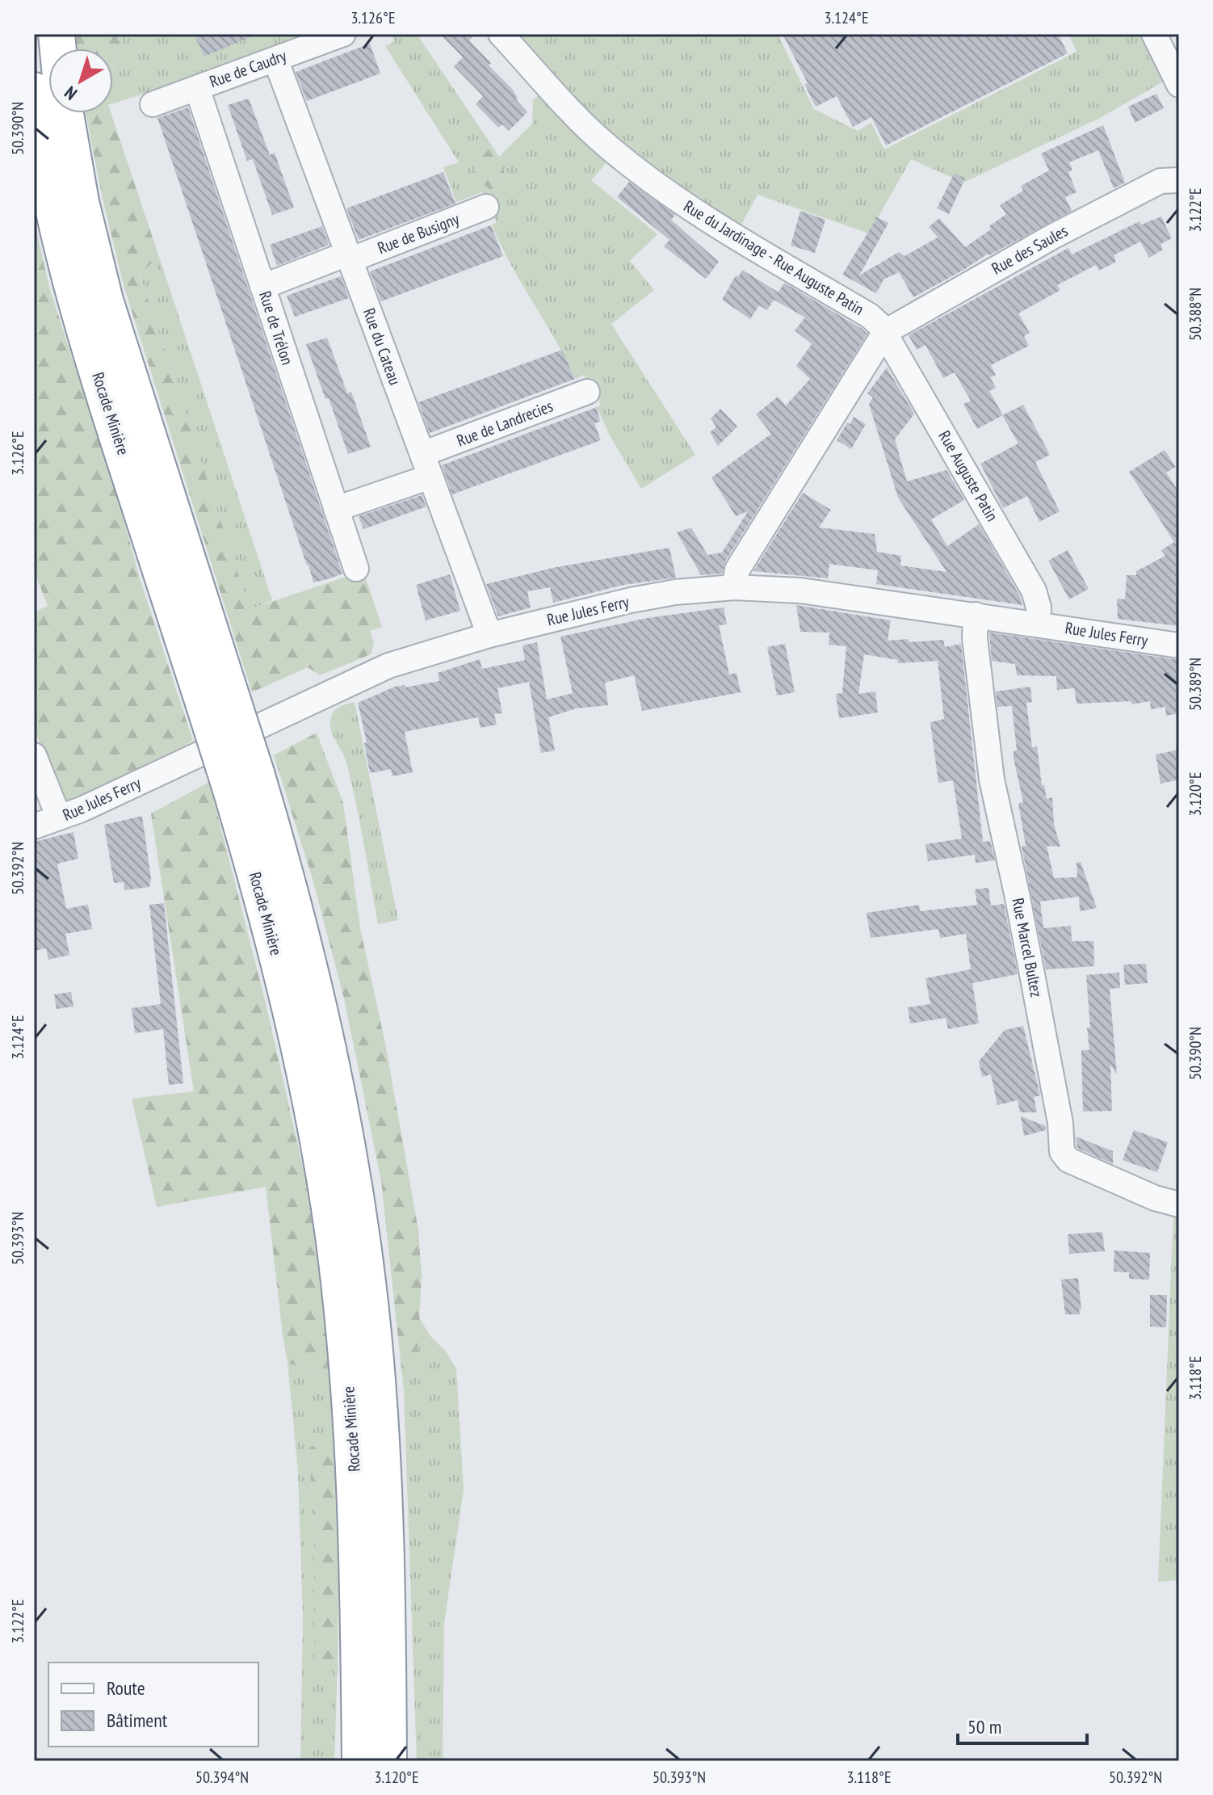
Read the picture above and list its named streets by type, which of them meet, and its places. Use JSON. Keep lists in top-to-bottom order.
{
  "streets": {
    "highway": ["Rocade Minière"],
    "street": [
      "Rue de Caudry",
      "Rue de Busigny",
      "Rue des Saules",
      "Rue du Jardinage - Rue Auguste Patin",
      "Rue de Trélon",
      "Rue du Cateau",
      "Rue de Landrecies",
      "Rue Auguste Patin",
      "Rue Jules Ferry",
      "Rue Marcel Bultez"
    ]
  },
  "crossings": [
    ["Rue de Caudry", "Rue de Trélon"],
    ["Rue de Caudry", "Rue du Cateau"],
    ["Rue de Busigny", "Rue de Trélon"],
    ["Rue de Busigny", "Rue du Cateau"],
    ["Rue des Saules", "Rue du Jardinage - Rue Auguste Patin"],
    ["Rue des Saules", "Rue Auguste Patin"],
    ["Rue du Jardinage - Rue Auguste Patin", "Rue Auguste Patin"],
    ["Rue de Trélon", "Rue de Landrecies"],
    ["Rue du Cateau", "Rue de Landrecies"],
    ["Rue du Cateau", "Rue Jules Ferry"],
    ["Rue Auguste Patin", "Rue Jules Ferry"],
    ["Rue Jules Ferry", "Rue Marcel Bultez"]
  ],
  "legend": ["Route", "Bâtiment"],
  "scale_bar": "50 m",
  "north": "bottom left",
  "coordinates": [
    "3.126°E",
    "3.124°E",
    "50.390°N",
    "3.122°E",
    "50.388°N",
    "50.389°N",
    "3.120°E",
    "50.392°N",
    "50.393°N",
    "3.118°E",
    "50.394°N"
  ]
}
